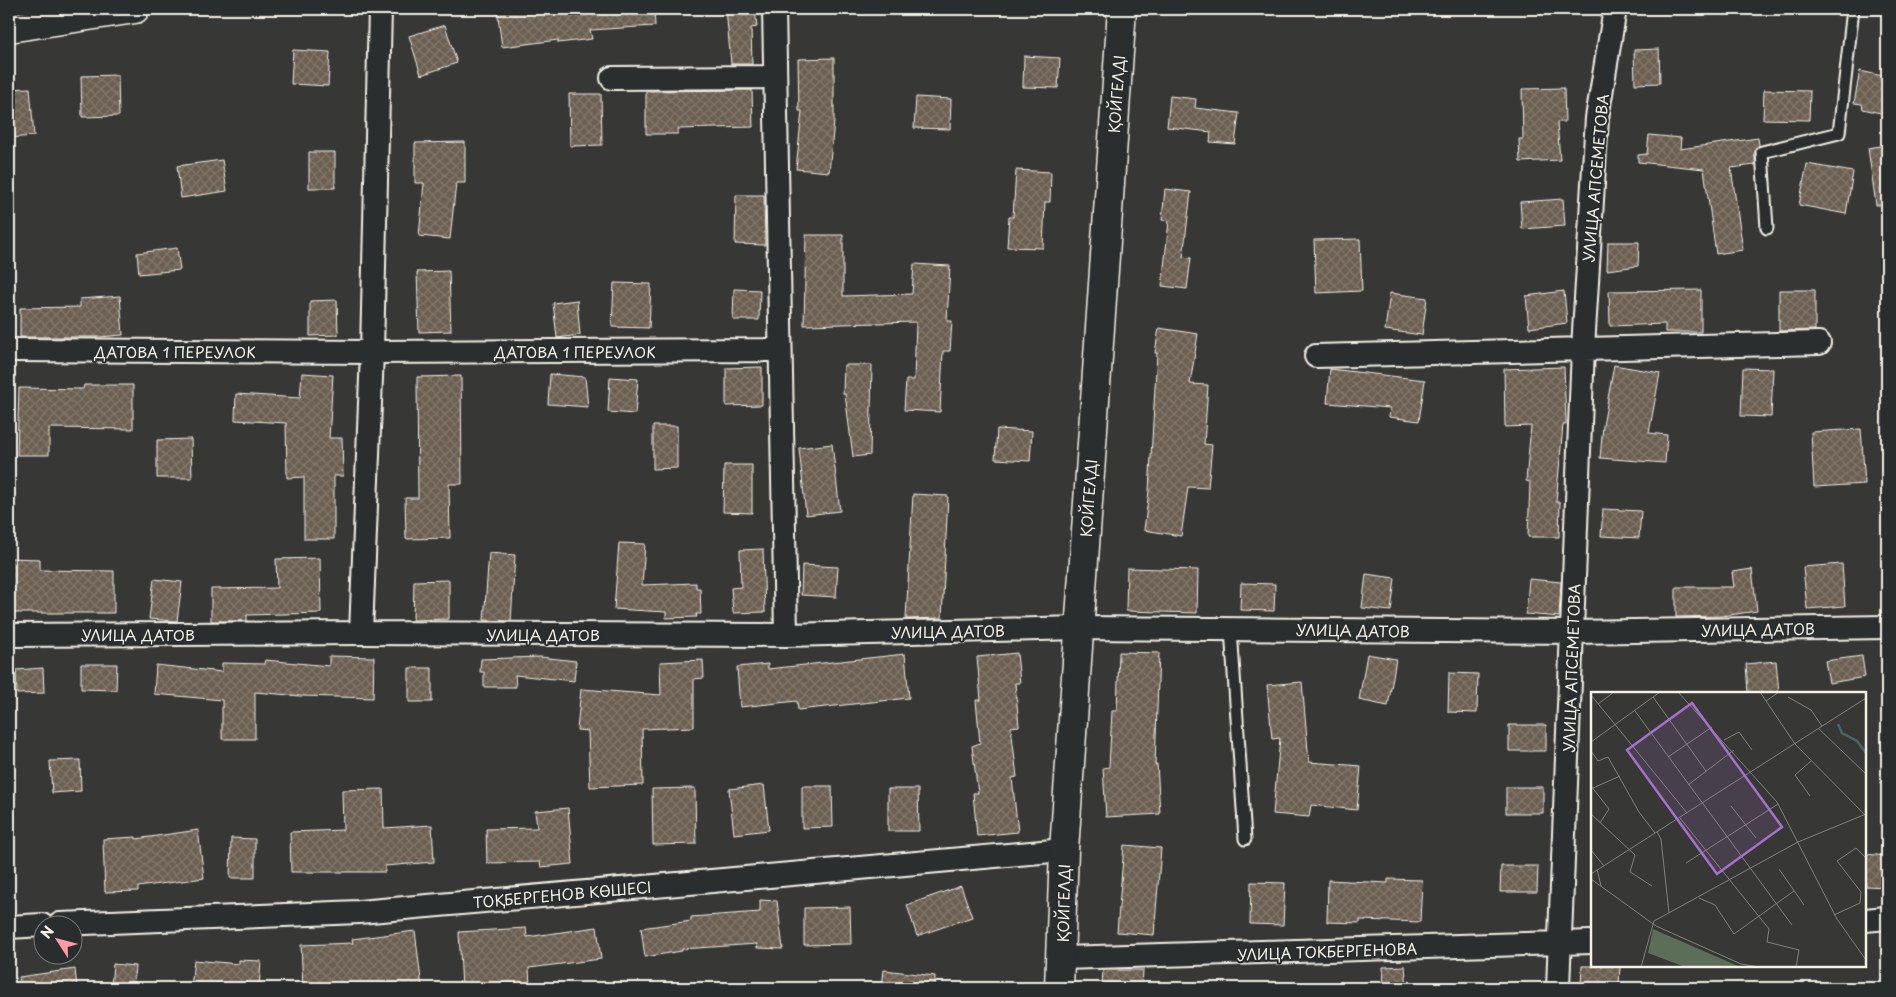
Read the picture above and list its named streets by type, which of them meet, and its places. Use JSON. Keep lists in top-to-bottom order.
{
  "streets": {
    "street": [
      "ҚОЙГЕЛДІ",
      "УЛИЦА АПСЕМЕТОВА",
      "ДАТОВА 1 ПЕРЕУЛОК",
      "УЛИЦА ДАТОВ",
      "ТОҚБЕРГЕНОВ КӨШЕСІ",
      "УЛИЦА ТОКБЕРГЕНОВА"
    ]
  },
  "crossings": [
    ["ҚОЙГЕЛДІ", "УЛИЦА ДАТОВ"],
    ["ҚОЙГЕЛДІ", "ТОҚБЕРГЕНОВ КӨШЕСІ"],
    ["ҚОЙГЕЛДІ", "УЛИЦА ТОКБЕРГЕНОВА"],
    ["УЛИЦА АПСЕМЕТОВА", "УЛИЦА ДАТОВ"],
    ["УЛИЦА АПСЕМЕТОВА", "УЛИЦА ТОКБЕРГЕНОВА"]
  ],
  "north": "top left"
}
